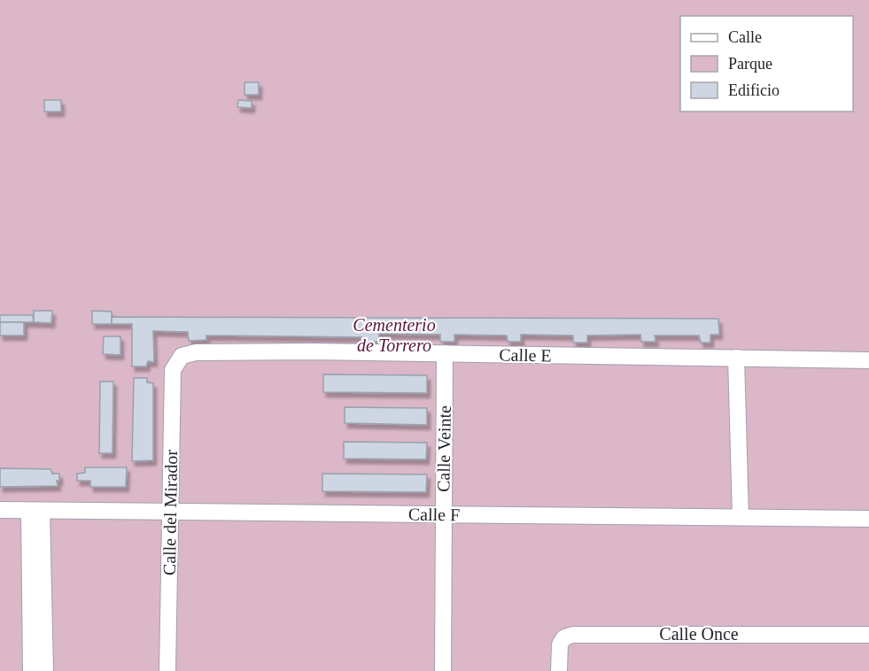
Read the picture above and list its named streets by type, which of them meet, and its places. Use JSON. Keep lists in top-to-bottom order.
{
  "streets": {
    "lane": [
      "Calle E",
      "Calle Veinte",
      "Calle del Mirador",
      "Calle F",
      "Calle Once"
    ]
  },
  "crossings": [
    ["Calle E", "Calle Veinte"],
    ["Calle E", "Calle del Mirador"],
    ["Calle Veinte", "Calle F"],
    ["Calle del Mirador", "Calle F"]
  ],
  "parks": ["Cementerio de Torrero"],
  "legend": ["Calle", "Parque", "Edificio"]
}
